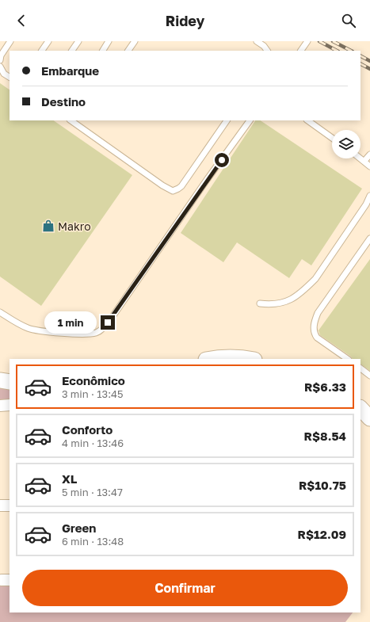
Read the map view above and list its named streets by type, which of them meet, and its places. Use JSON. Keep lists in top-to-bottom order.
{
  "places": {
    "shop": ["Makro"]
  },
  "page": {
    "header": "Ridey",
    "banner": ["Embarque", "Destino"],
    "bubble": "1 min",
    "list": [
      {
        "name": "Econômico",
        "note": "3 min · 13:45",
        "value": "R$6.33"
      },
      {
        "name": "Conforto",
        "note": "4 min · 13:46",
        "value": "R$8.54"
      },
      {
        "name": "XL",
        "note": "5 min · 13:47",
        "value": "R$10.75"
      },
      {
        "name": "Green",
        "note": "6 min · 13:48",
        "value": "R$12.09"
      }
    ],
    "buttons": "Confirmar"
  }
}
